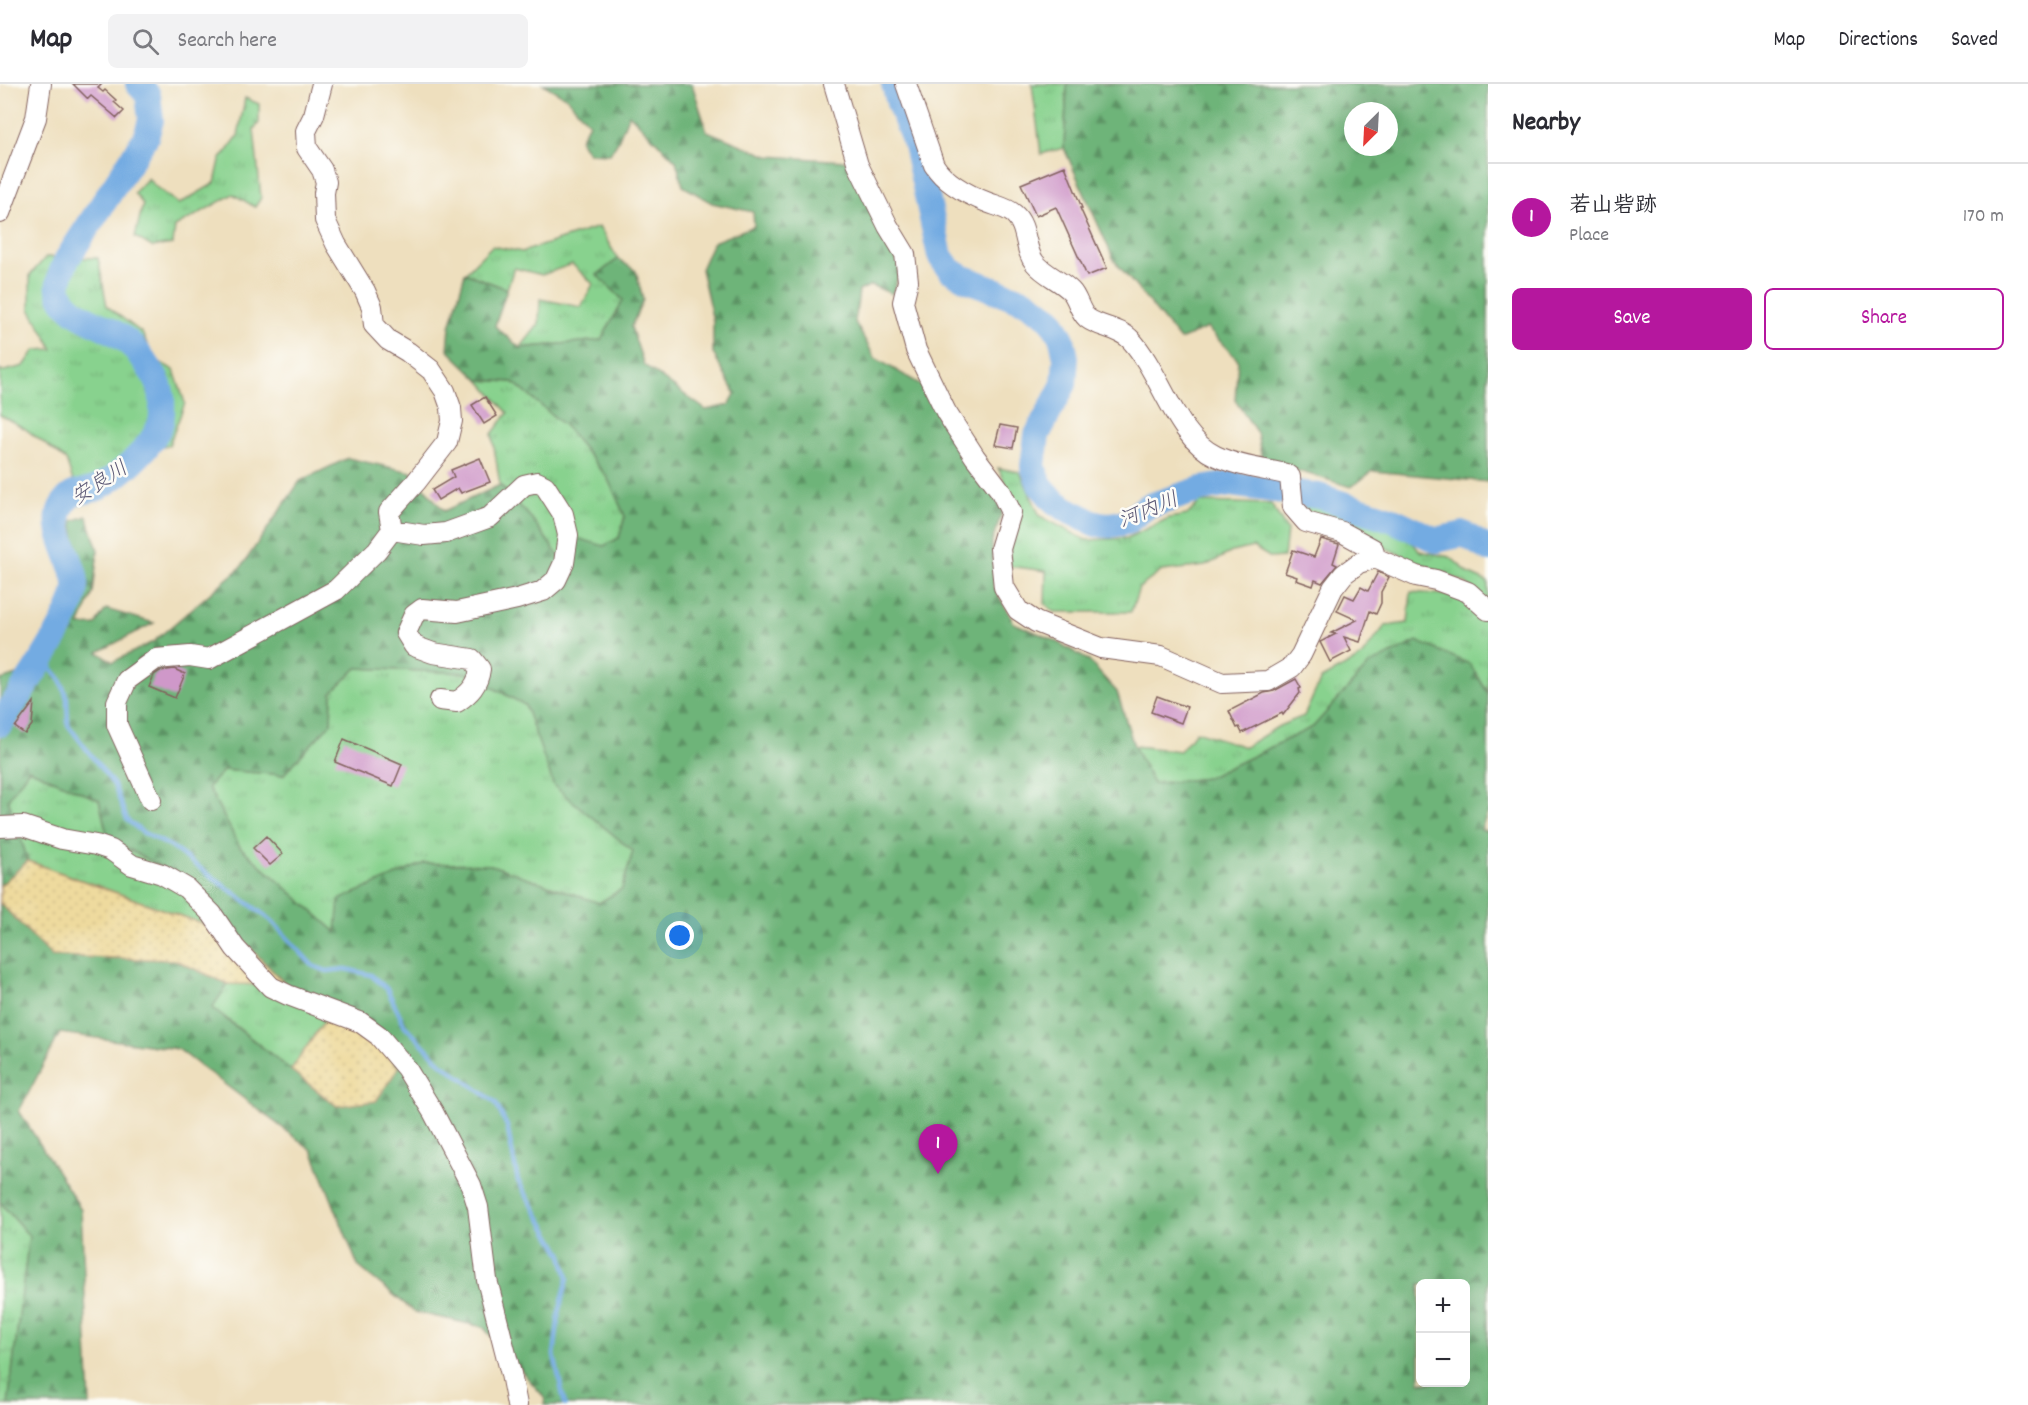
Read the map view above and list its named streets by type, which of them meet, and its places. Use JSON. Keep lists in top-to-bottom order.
{
  "water": ["安良川", "河内川"],
  "north": "bottom left",
  "page": {
    "header": "Map",
    "search": "Search here",
    "nav": ["Map", "Directions", "Saved"],
    "heading": "Nearby",
    "list": [
      {
        "mark": "1",
        "name": "若山砦跡",
        "note": "Place",
        "value": "170 m"
      }
    ],
    "buttons": ["Save", "Share"],
    "pins": "1",
    "map_buttons": ["+", "−"]
  }
}
